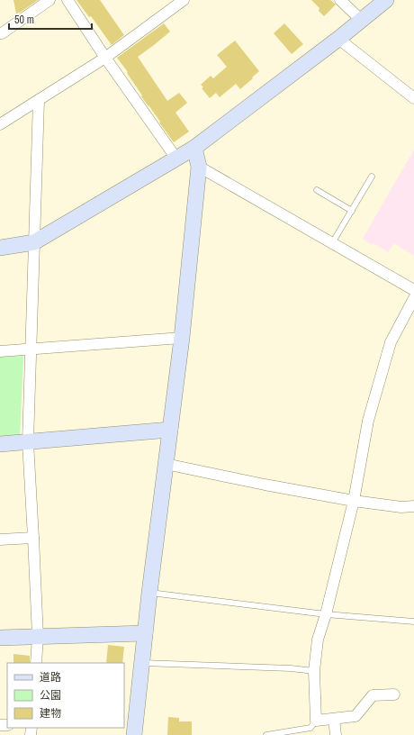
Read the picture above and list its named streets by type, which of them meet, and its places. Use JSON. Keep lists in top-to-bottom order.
{
  "legend": ["道路", "公園", "建物"],
  "scale_bar": "50 m"
}
